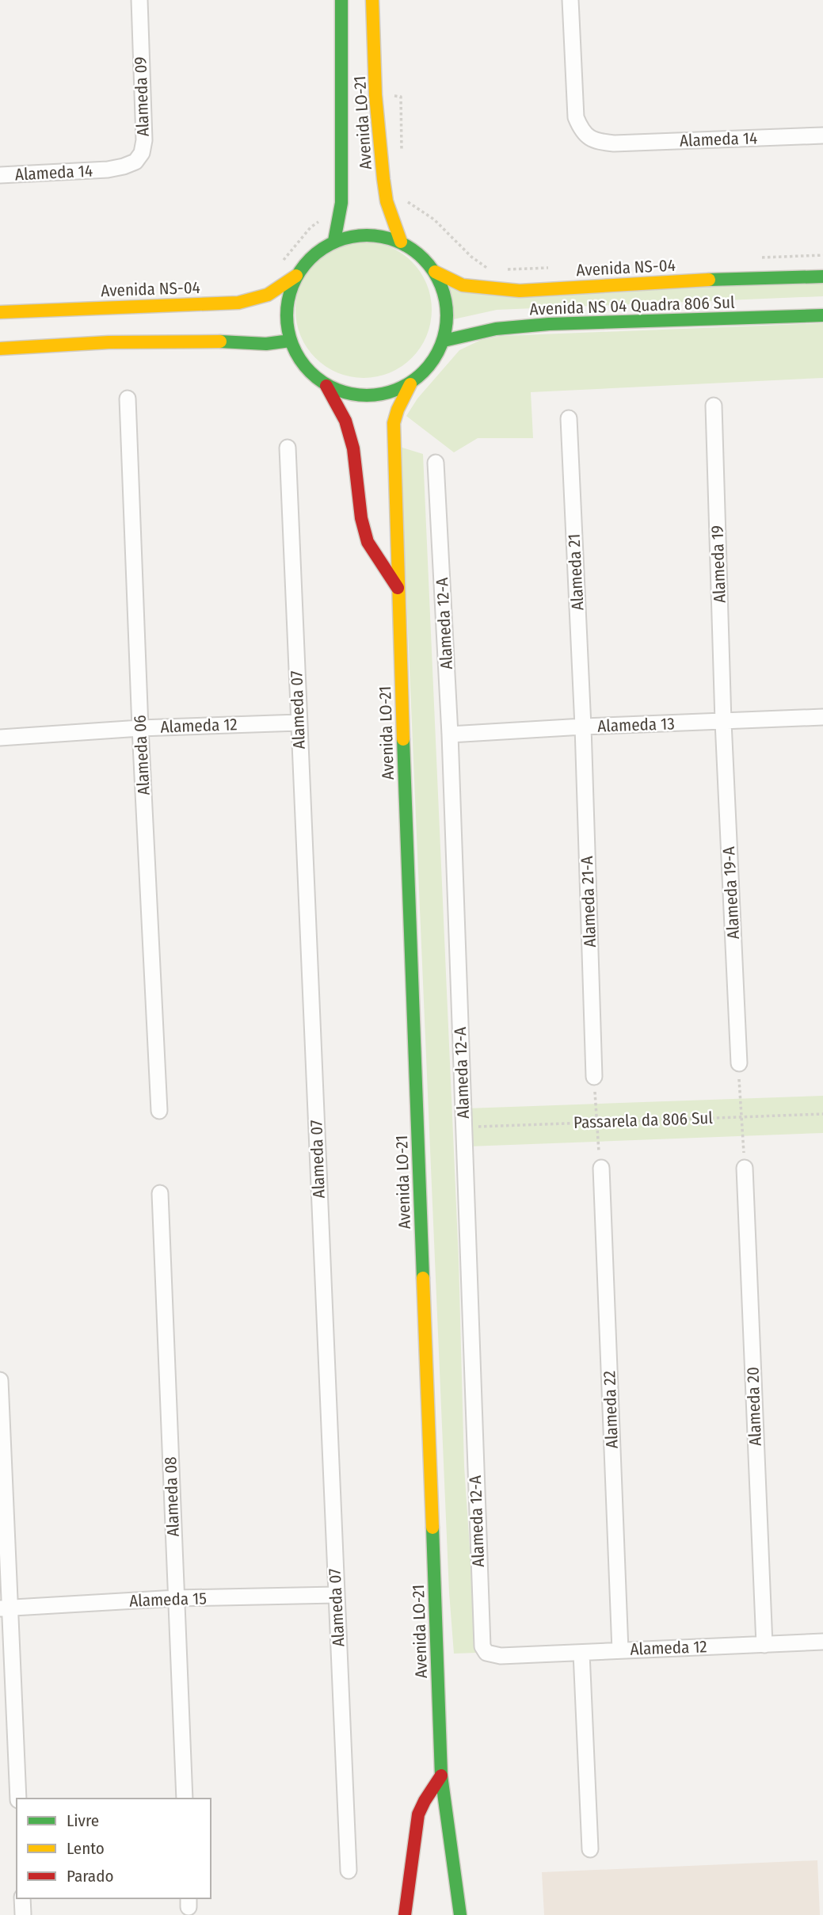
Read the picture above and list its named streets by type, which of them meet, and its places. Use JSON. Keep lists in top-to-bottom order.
{
  "streets": {
    "street": [
      "Alameda 09",
      "Avenida LO-21",
      "Alameda 14",
      "Avenida NS-04",
      "Avenida NS 04 Quadra 806 Sul",
      "Alameda 19",
      "Alameda 21",
      "Alameda 12-A",
      "Alameda 07",
      "Alameda 13",
      "Alameda 12",
      "Alameda 06",
      "Alameda 19-A",
      "Alameda 21-A",
      "Alameda 20",
      "Alameda 22",
      "Alameda 08",
      "Alameda 15"
    ],
    "path": ["Passarela da 806 Sul"]
  },
  "crossings": [
    ["Alameda 09", "Alameda 14"],
    ["Avenida LO-21", "Avenida NS-04"],
    ["Avenida LO-21", "Avenida NS 04 Quadra 806 Sul"],
    ["Avenida NS-04", "Avenida NS 04 Quadra 806 Sul"],
    ["Alameda 19", "Alameda 13"],
    ["Alameda 19", "Alameda 19-A"],
    ["Alameda 21", "Alameda 13"],
    ["Alameda 21", "Alameda 21-A"],
    ["Alameda 12-A", "Alameda 13"],
    ["Alameda 12-A", "Alameda 12"],
    ["Alameda 12-A", "Passarela da 806 Sul"],
    ["Alameda 07", "Alameda 12"],
    ["Alameda 07", "Alameda 15"],
    ["Alameda 13", "Alameda 19-A"],
    ["Alameda 13", "Alameda 21-A"],
    ["Alameda 12", "Alameda 06"],
    ["Alameda 12", "Alameda 20"],
    ["Alameda 12", "Alameda 22"],
    ["Alameda 08", "Alameda 15"]
  ],
  "legend": ["Livre", "Lento", "Parado"]
}
